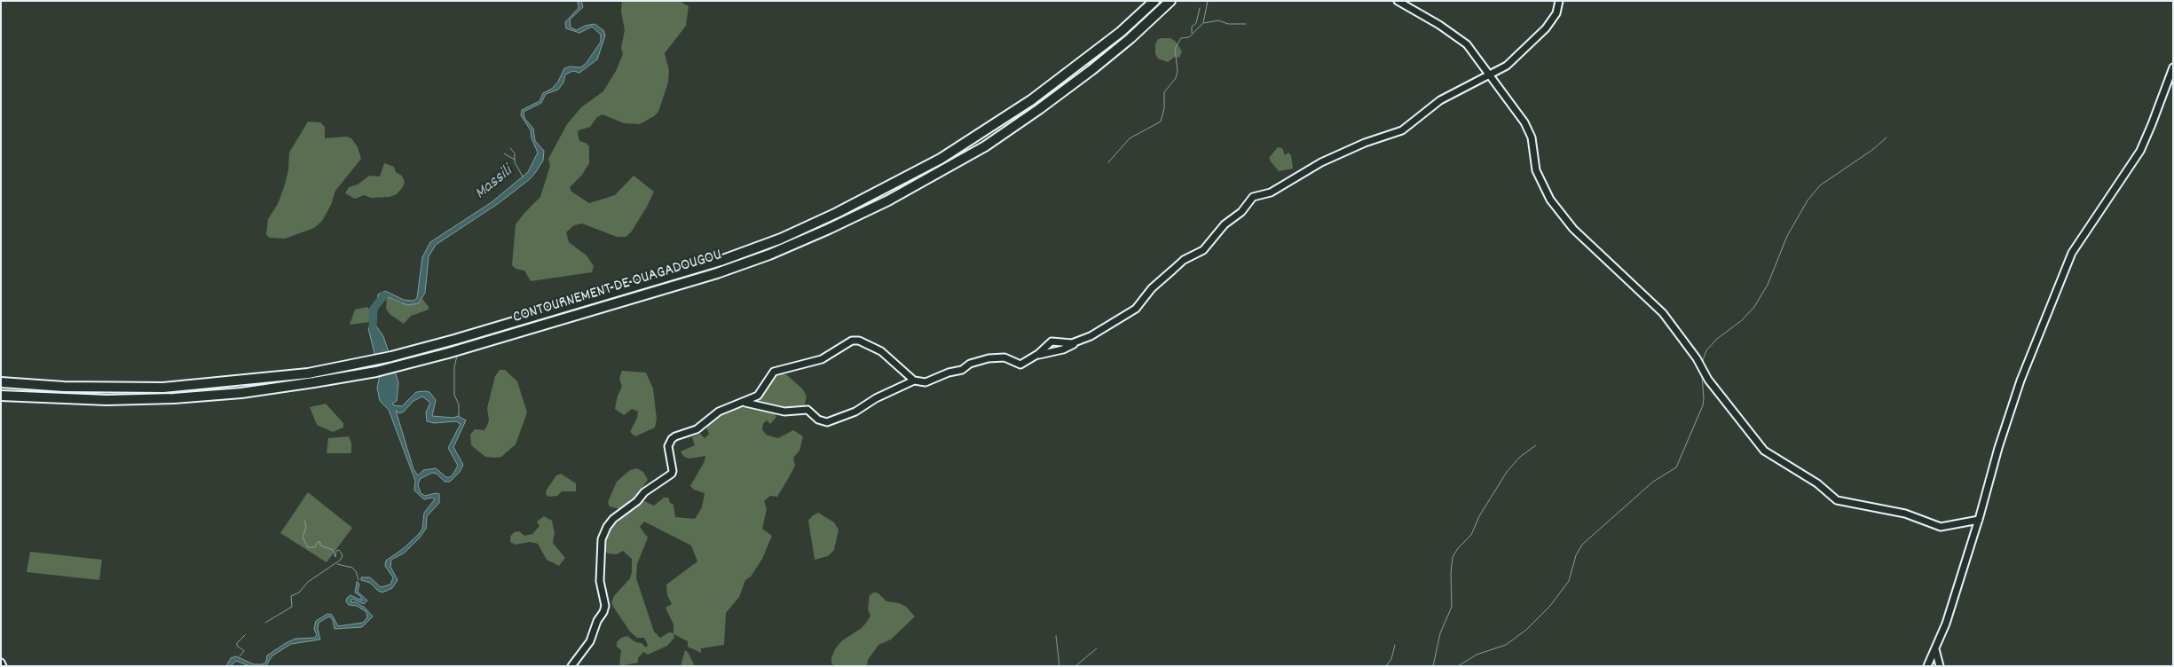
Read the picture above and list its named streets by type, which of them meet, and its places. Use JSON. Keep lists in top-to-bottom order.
{
  "streets": {
    "highway": ["CONTOURNEMENT DE OUAGADOUGOU"]
  },
  "water": ["Massili"]
}
